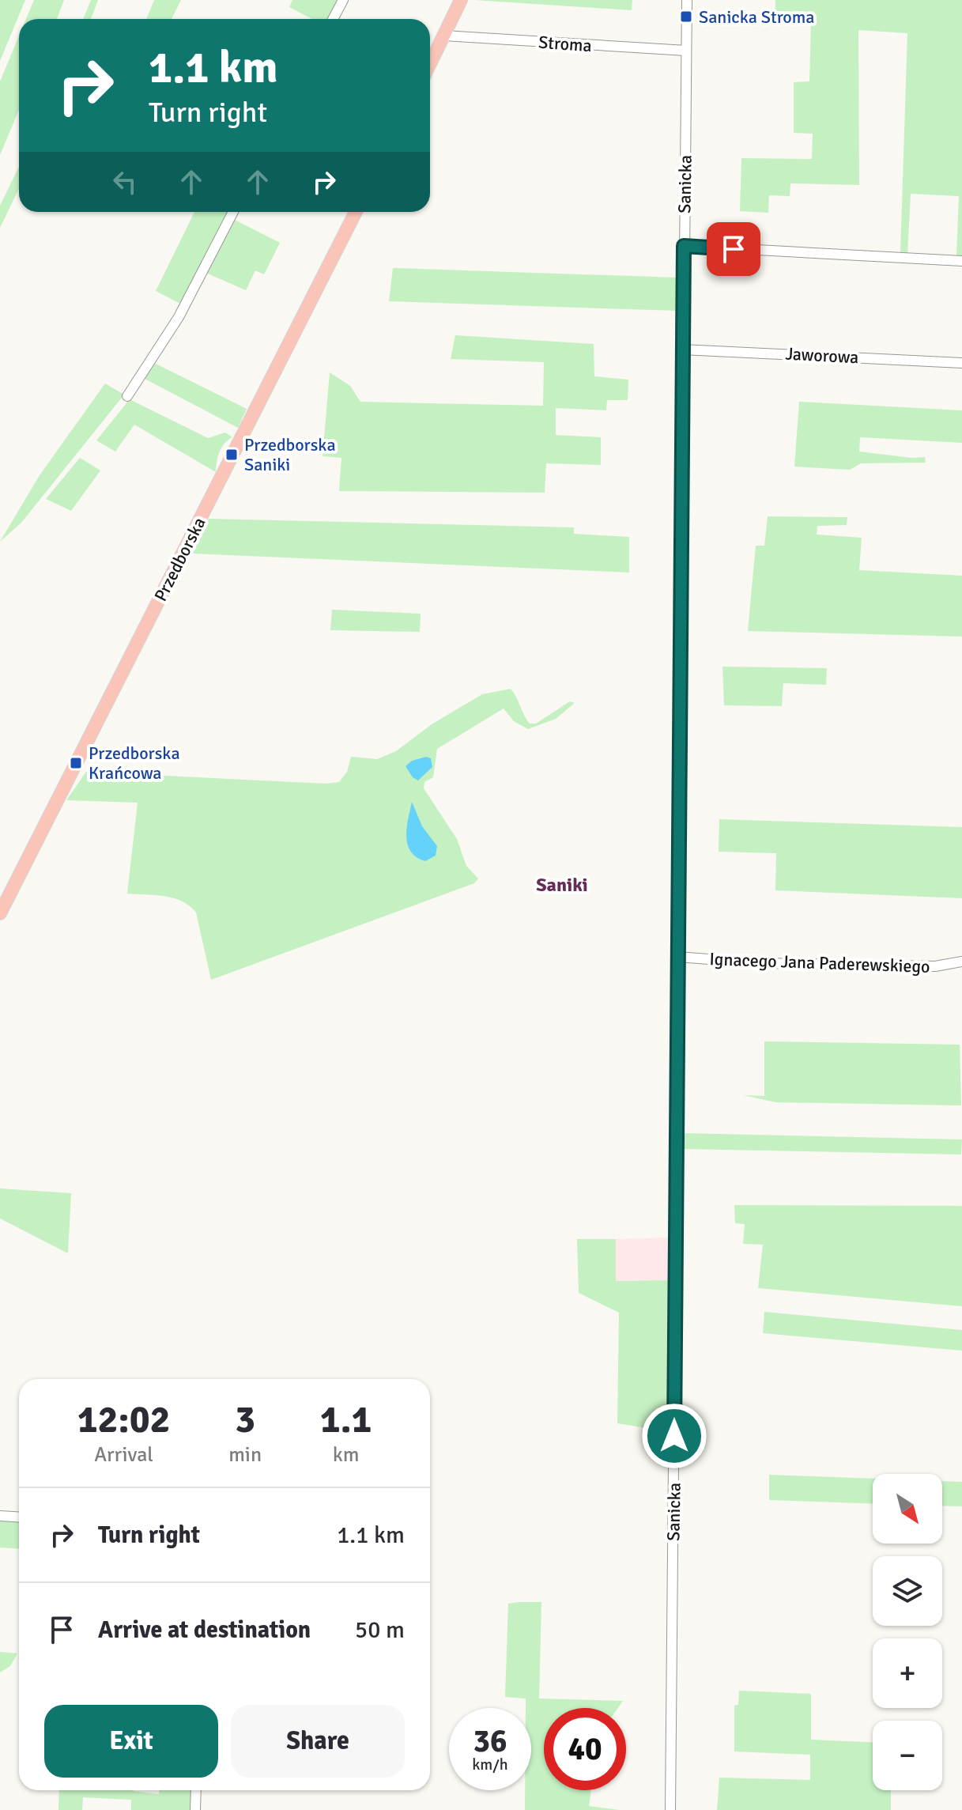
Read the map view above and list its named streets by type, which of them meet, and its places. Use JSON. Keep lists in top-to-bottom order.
{
  "streets": {
    "main road": ["Przedborska"],
    "street": [
      "Stroma",
      "Sanicka",
      "Jaworowa",
      "Ignacego Jana Paderewskiego"
    ]
  },
  "crossings": [
    ["Stroma", "Sanicka"],
    ["Sanicka", "Jaworowa"],
    ["Sanicka", "Ignacego Jana Paderewskiego"]
  ],
  "districts": ["Saniki"],
  "places": {
    "transit": ["Sanicka Stroma", "Przedborska Saniki", "Przedborska Krańcowa"]
  },
  "north": "bottom right",
  "page": {
    "turn": ["1.1 km", "Turn right"],
    "eta": [
      "12:02",
      "Arrival",
      "3",
      "min",
      "1.1",
      "km"
    ],
    "map_buttons": ["+", "−"],
    "list": [
      {
        "name": "Turn right",
        "value": "1.1 km"
      },
      {
        "name": "Arrive at destination",
        "value": "50 m"
      }
    ],
    "buttons": ["Exit", "Share"],
    "speed": "36 km/h",
    "limit": "40"
  }
}
